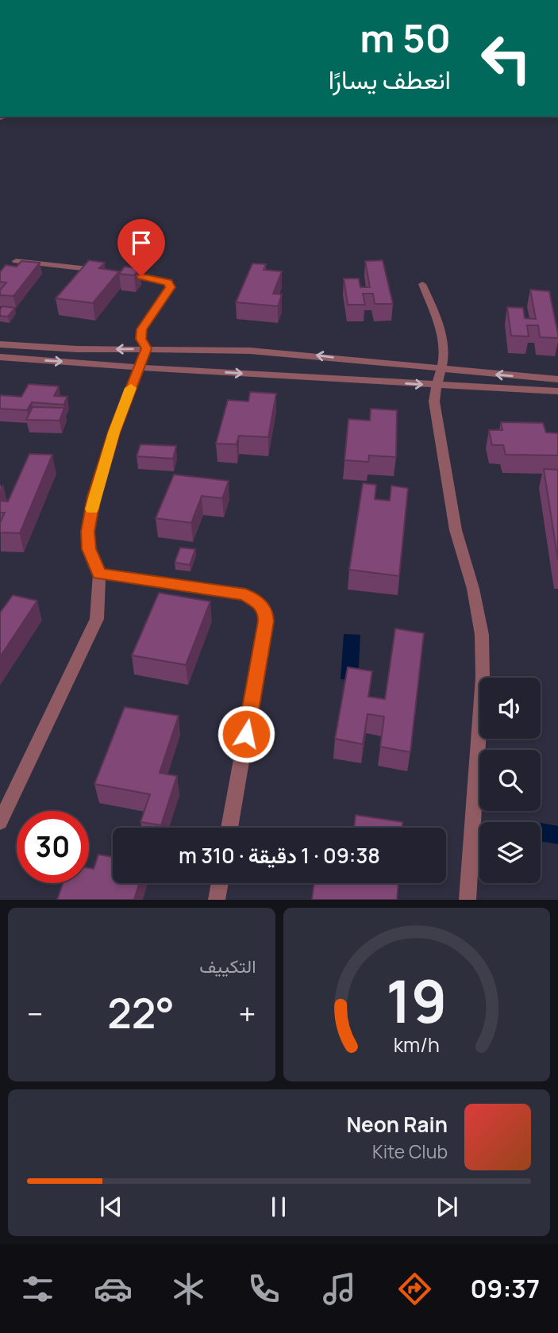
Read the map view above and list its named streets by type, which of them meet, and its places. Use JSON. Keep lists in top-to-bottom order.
{
  "page": {
    "turn": ["50 m", "انعطف يسارًا"],
    "limit": "30",
    "trip": "09:38 · 1 دقيقة · 310 m",
    "tile": "التكييف",
    "heat": ["−", "22°", "+"],
    "song": ["Neon Rain", "Kite Club"],
    "tabs": "09:37",
    "gauge": ["19", "km/h"]
  }
}
